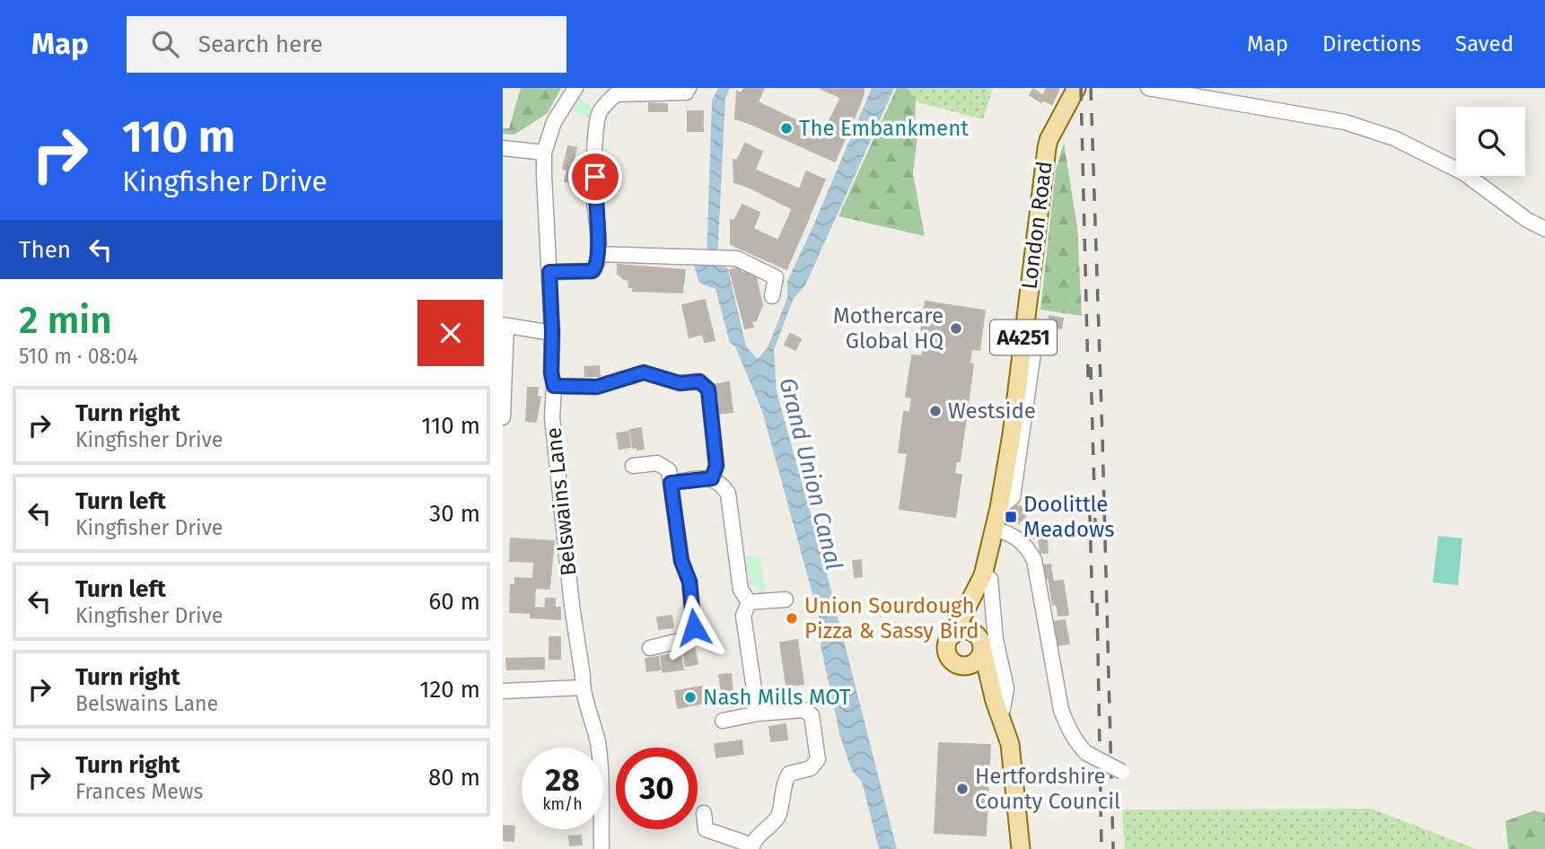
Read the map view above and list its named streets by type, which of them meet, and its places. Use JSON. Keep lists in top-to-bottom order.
{
  "streets": {
    "main road": ["London Road", "A4251"],
    "street": ["Belswains Lane"]
  },
  "crossings": [
    ["London Road", "A4251"]
  ],
  "water": ["Grand Union Canal"],
  "places": {
    "other": [
      "The Embankment",
      "Mothercare Global HQ",
      "Westside",
      "Union Sourdough Pizza & Sassy Bird",
      "Nash Mills MOT",
      "Hertfordshire County Council"
    ],
    "transit": ["Doolittle Meadows"]
  },
  "page": {
    "header": "Map",
    "search": "Search here",
    "nav": ["Map", "Directions", "Saved"],
    "turn": ["110 m", "Kingfisher Drive"],
    "then": "Then",
    "heading": ["2 min", "510 m · 08:04"],
    "list": [
      {
        "name": "Turn right",
        "note": "Kingfisher Drive",
        "value": "110 m"
      },
      {
        "name": "Turn left",
        "note": "Kingfisher Drive",
        "value": "30 m"
      },
      {
        "name": "Turn left",
        "note": "Kingfisher Drive",
        "value": "60 m"
      },
      {
        "name": "Turn right",
        "note": "Belswains Lane",
        "value": "120 m"
      },
      {
        "name": "Turn right",
        "note": "Frances Mews",
        "value": "80 m"
      }
    ],
    "speed": "28 km/h",
    "limit": "30"
  }
}
